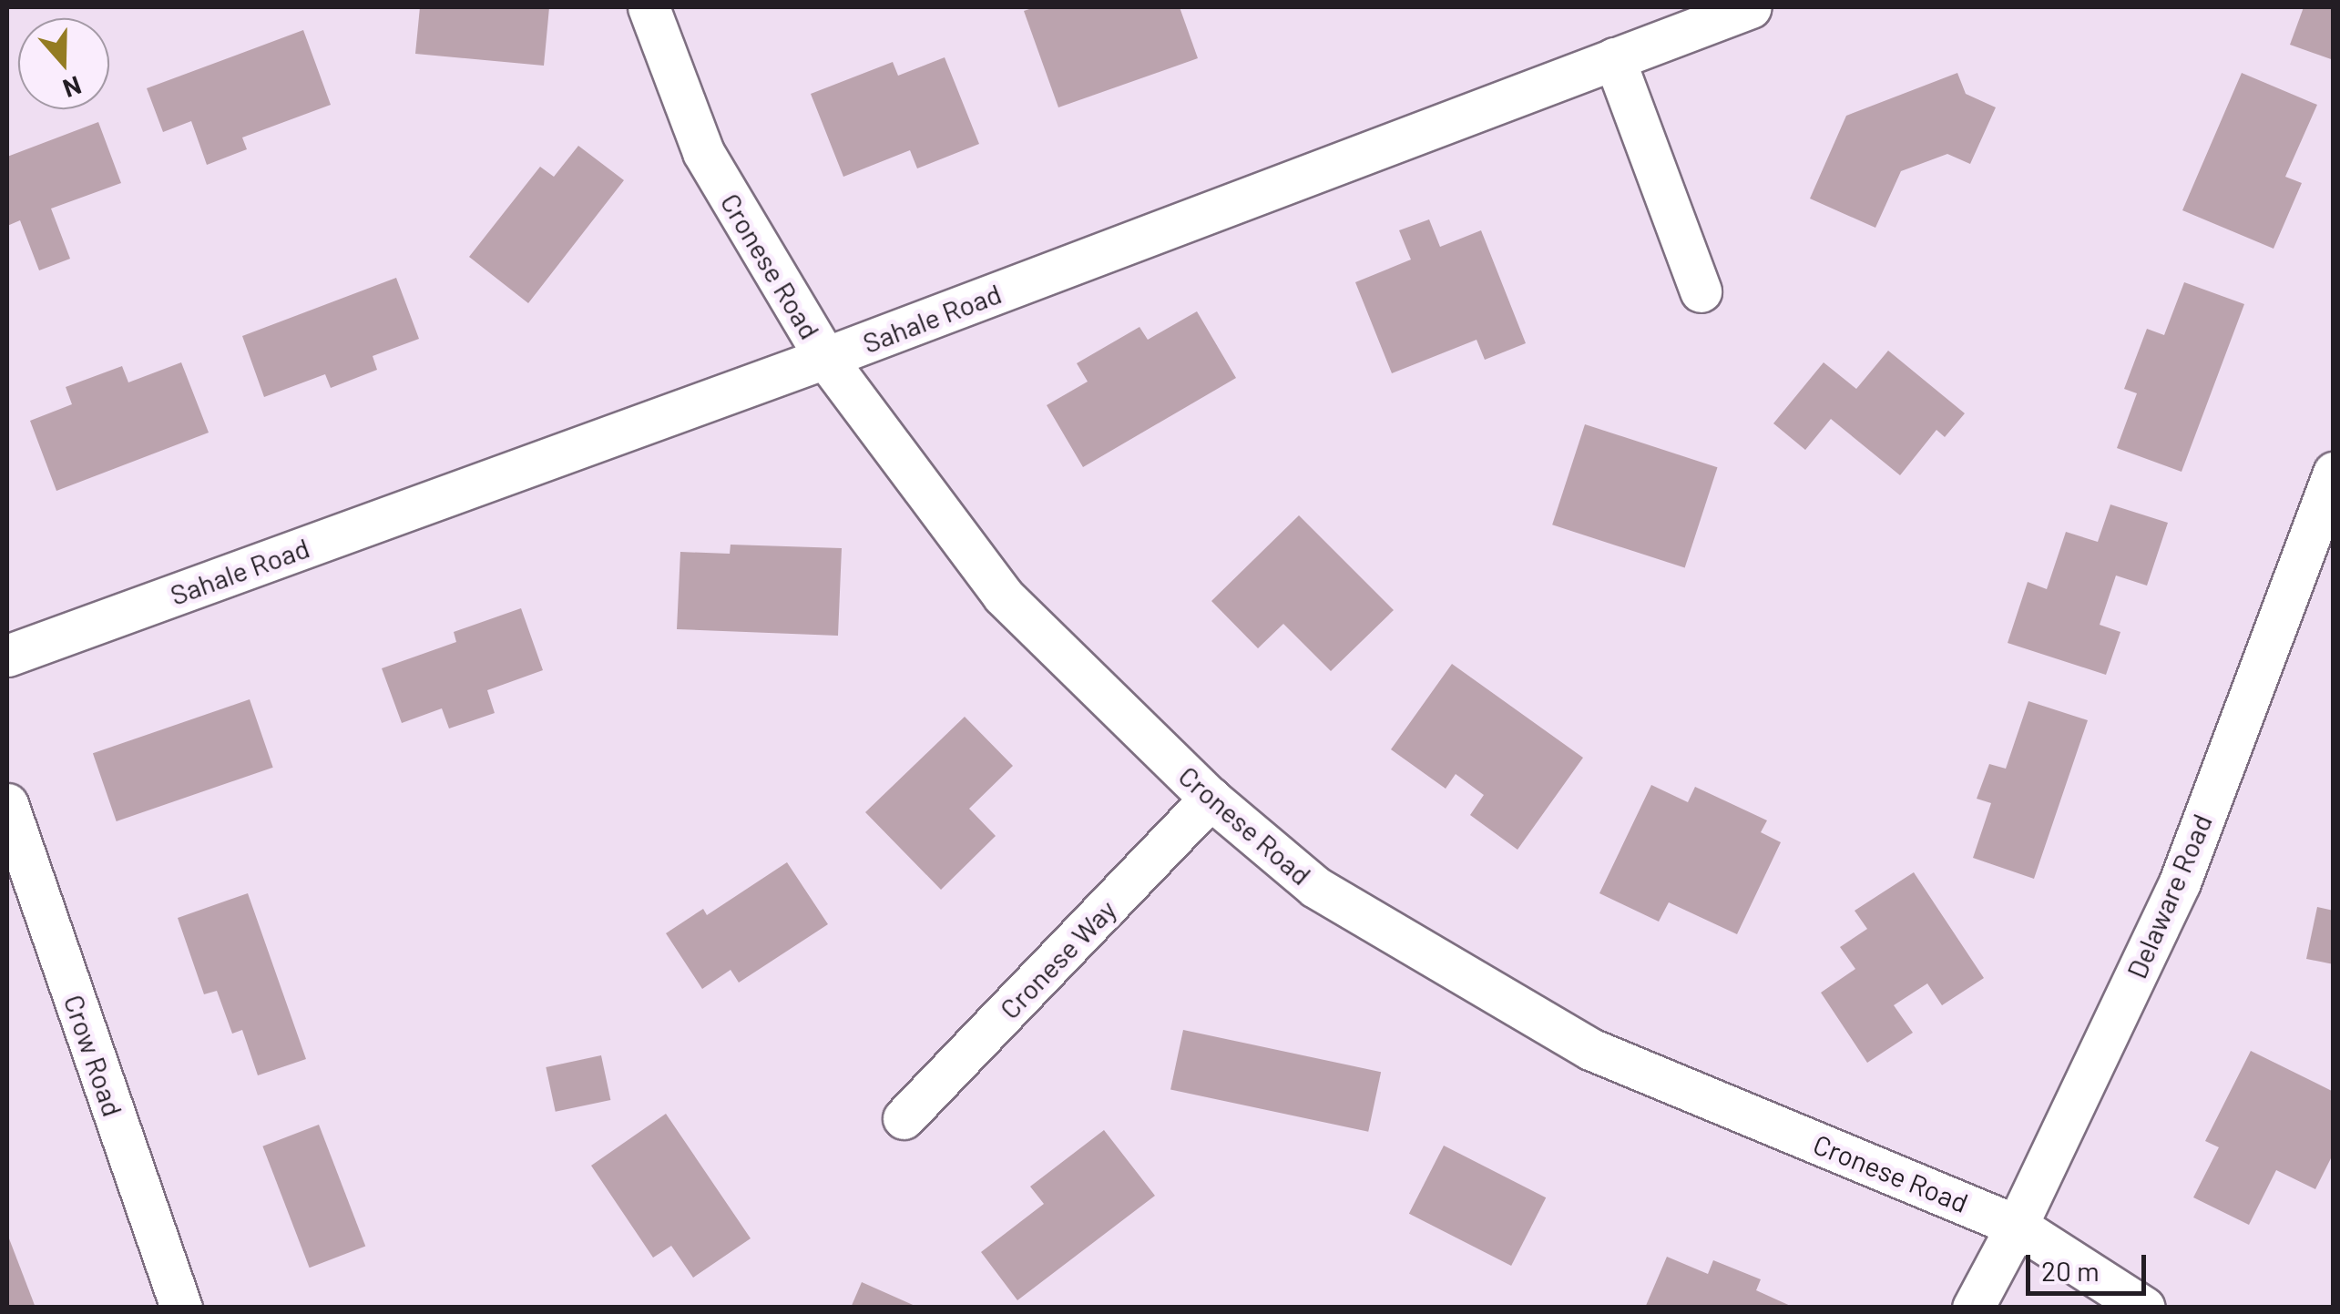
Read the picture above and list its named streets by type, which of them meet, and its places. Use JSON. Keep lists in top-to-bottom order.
{
  "streets": {
    "street": [
      "Cronese Road",
      "Sahale Road",
      "Delaware Road",
      "Cronese Way",
      "Crow Road"
    ]
  },
  "crossings": [
    ["Cronese Road", "Sahale Road"],
    ["Cronese Road", "Delaware Road"],
    ["Cronese Road", "Cronese Way"]
  ],
  "scale_bar": "20 m",
  "north": "bottom"
}
